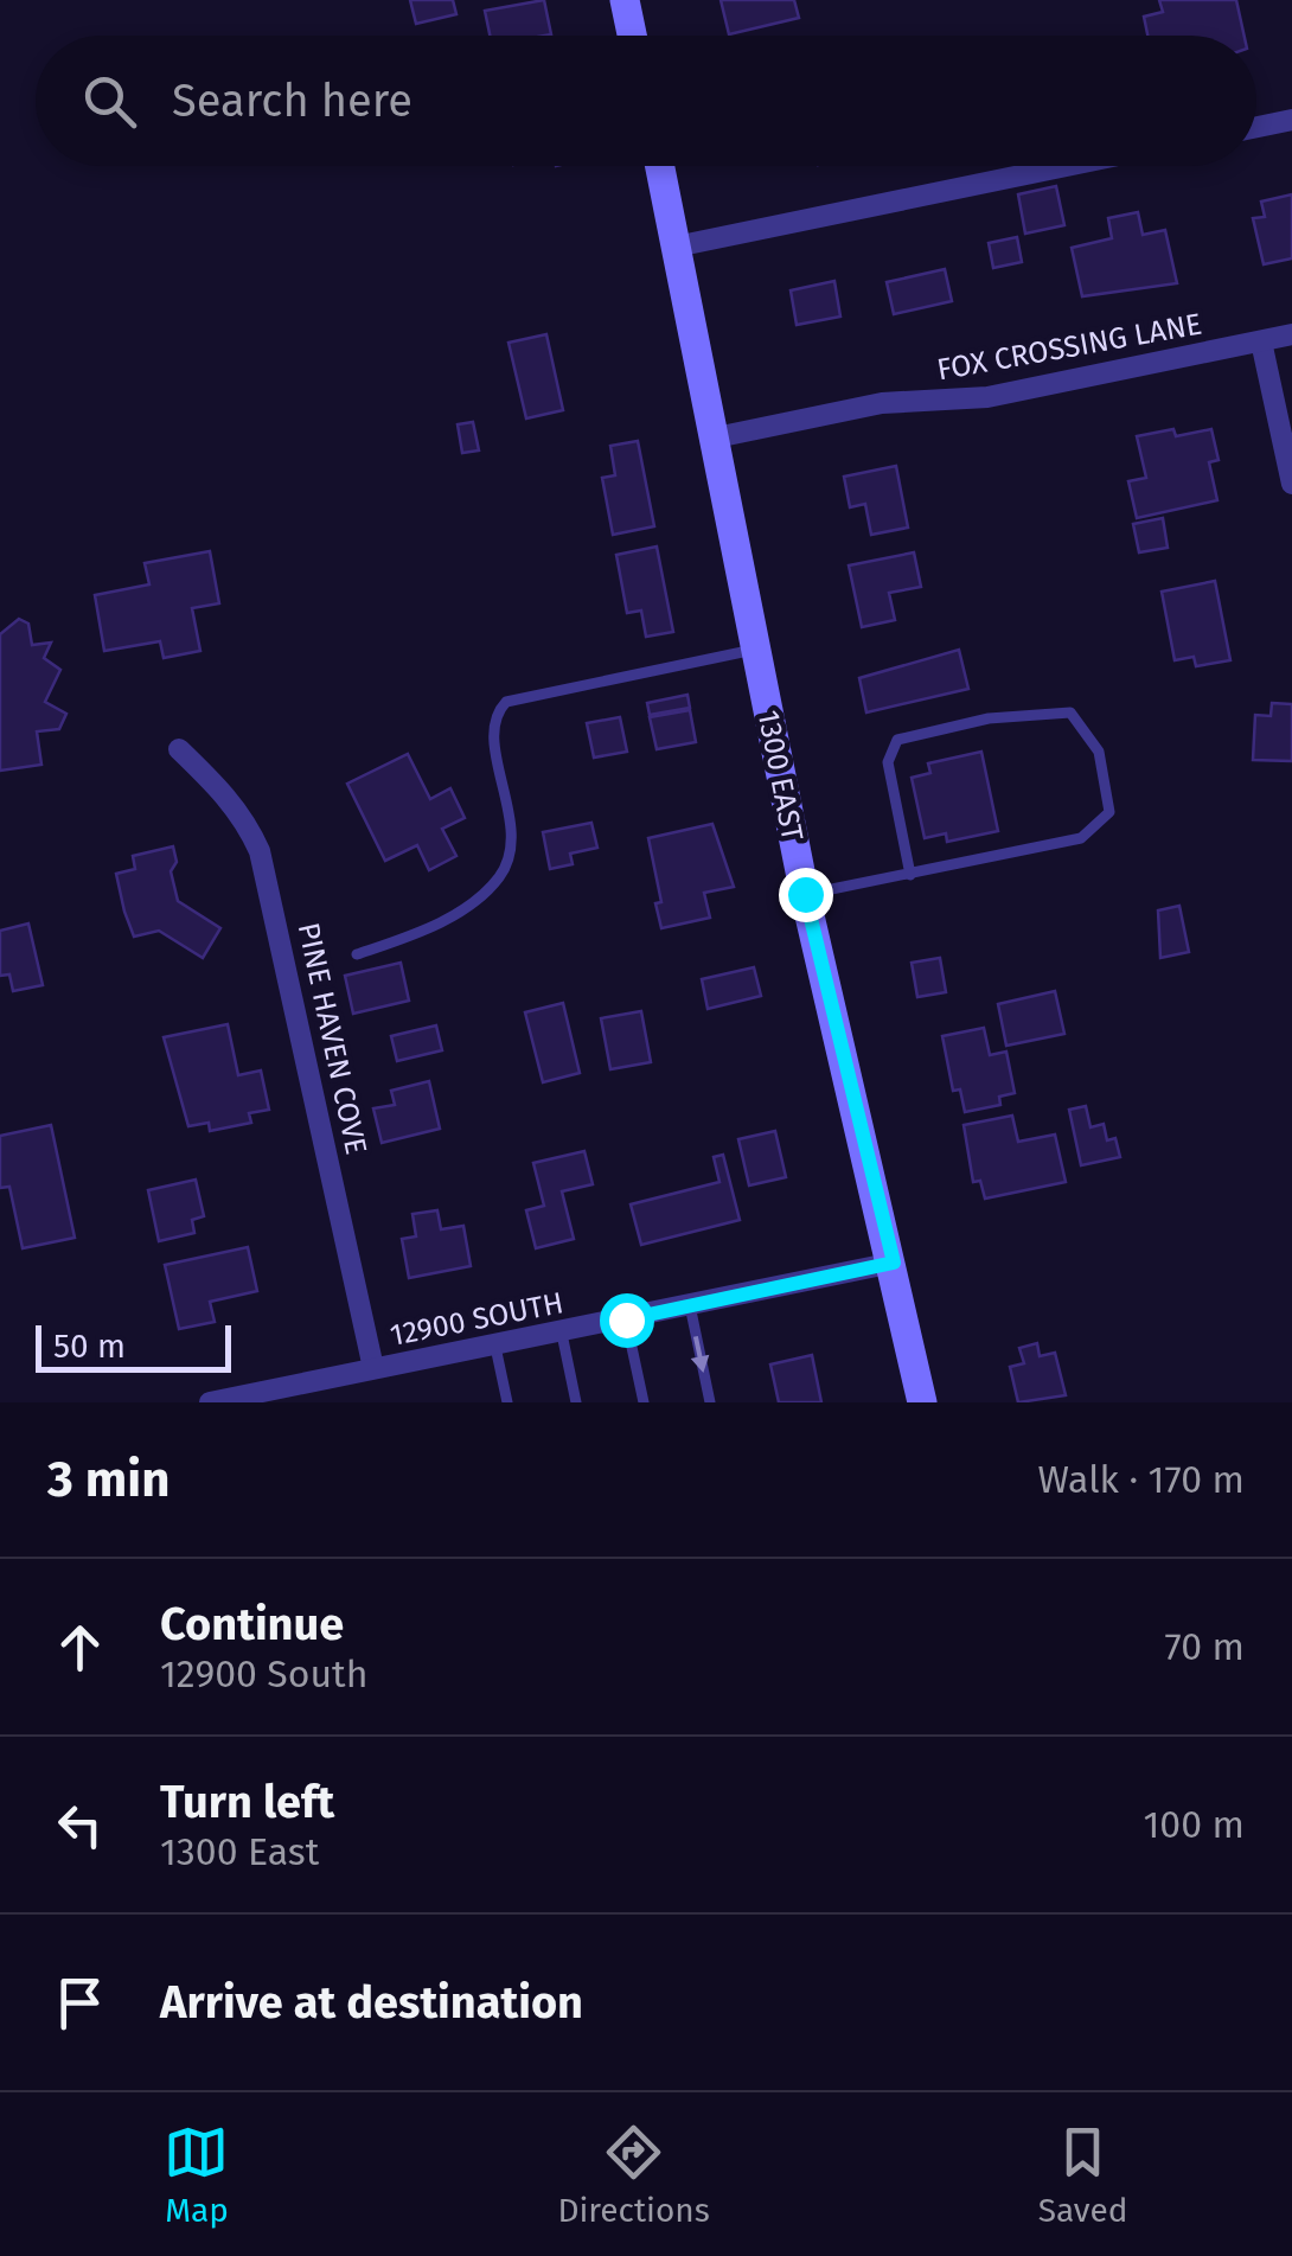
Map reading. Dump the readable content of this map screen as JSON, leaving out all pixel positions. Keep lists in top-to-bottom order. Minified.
{"streets":{"main road":["1300 EAST"],"street":["FOX CROSSING LANE","PINE HAVEN COVE","12900 SOUTH"]},"crossings":[["FOX CROSSING LANE","1300 EAST"],["1300 EAST","12900 SOUTH"],["PINE HAVEN COVE","12900 SOUTH"]],"scale_bar":"50 m","page":{"search":"Search here","scale":"50 m","heading":["3 min","Walk · 170 m"],"list":[["Continue","12900 South","70 m"],["Turn left","1300 East","100 m"],"Arrive at destination"],"nav":["Map","Directions","Saved"]}}
